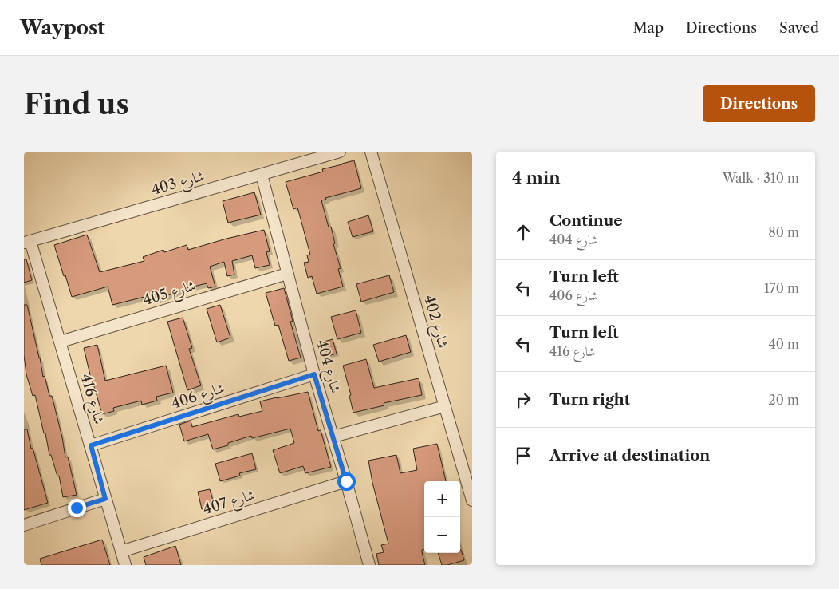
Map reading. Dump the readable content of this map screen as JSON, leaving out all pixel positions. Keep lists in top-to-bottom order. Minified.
{"streets":{"street":["شارع 403","شارع 405","شارع 402","شارع 404","شارع 406","شارع 416","شارع 407"]},"crossings":[["شارع 403","شارع 404"],["شارع 403","شارع 416"],["شارع 405","شارع 404"],["شارع 405","شارع 416"],["شارع 404","شارع 406"],["شارع 404","شارع 407"],["شارع 406","شارع 416"],["شارع 416","شارع 407"]],"page":{"header":"Waypost","nav":["Map","Directions","Saved"],"buttons":"Directions","title":"Find us","heading":["4 min","Walk · 310 m"],"list":[["Continue","شارع 404","80 m"],["Turn left","شارع 406","170 m"],["Turn left","شارع 416","40 m"],["Turn right","20 m"],"Arrive at destination"],"map_buttons":["+","−"]}}
